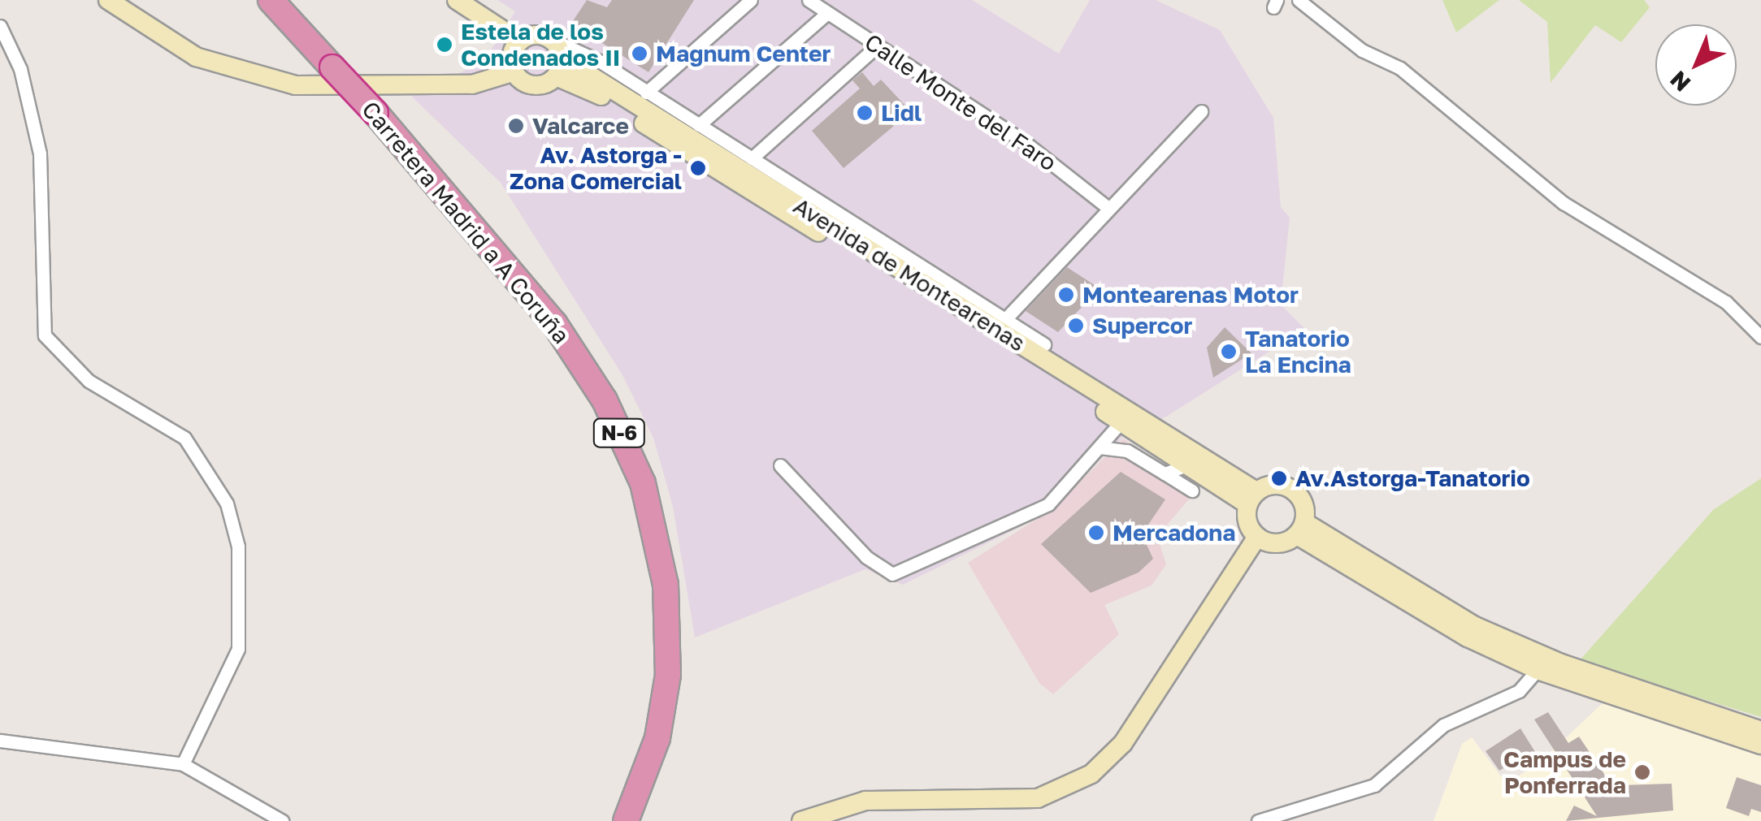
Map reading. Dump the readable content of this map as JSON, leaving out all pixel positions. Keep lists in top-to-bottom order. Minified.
{"streets":{"highway":["Carretera Madrid a A Coruña","N-6"],"main road":["Avenida de Montearenas"],"street":["Calle Monte del Faro"]},"crossings":[["Carretera Madrid a A Coruña","Avenida de Montearenas"]],"places":["Estela de los Condenados II","Magnum Center","Lidl","Valcarce","Av. Astorga - Zona Comercial","Montearenas Motor","Supercor","Tanatorio La Encina","Av.Astorga-Tanatorio","Mercadona","Campus de Ponferrada"],"north":"bottom left"}
